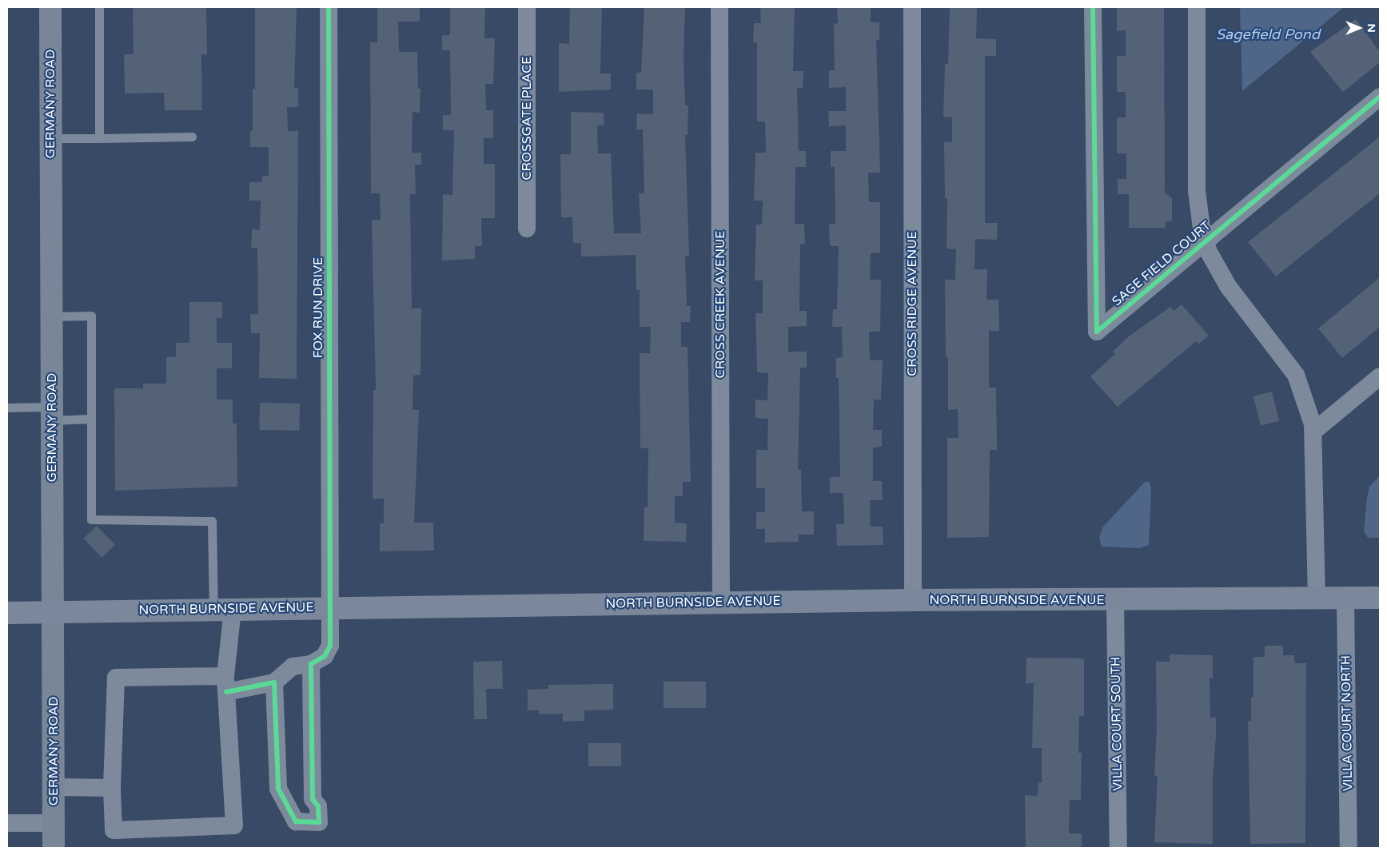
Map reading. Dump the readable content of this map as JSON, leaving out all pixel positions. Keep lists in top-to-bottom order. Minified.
{"streets":{"main road":["GERMANY ROAD","NORTH BURNSIDE AVENUE"],"street":["CROSSGATE PLACE","SAGE FIELD COURT","CROSS RIDGE AVENUE","CROSS CREEK AVENUE","FOX RUN DRIVE","VILLA COURT NORTH","VILLA COURT SOUTH"]},"crossings":[["GERMANY ROAD","NORTH BURNSIDE AVENUE"],["SAGE FIELD COURT","NORTH BURNSIDE AVENUE"],["CROSS RIDGE AVENUE","NORTH BURNSIDE AVENUE"],["CROSS CREEK AVENUE","NORTH BURNSIDE AVENUE"],["FOX RUN DRIVE","NORTH BURNSIDE AVENUE"],["NORTH BURNSIDE AVENUE","VILLA COURT NORTH"],["NORTH BURNSIDE AVENUE","VILLA COURT SOUTH"]],"water":["Sagefield Pond"],"north":"right"}
